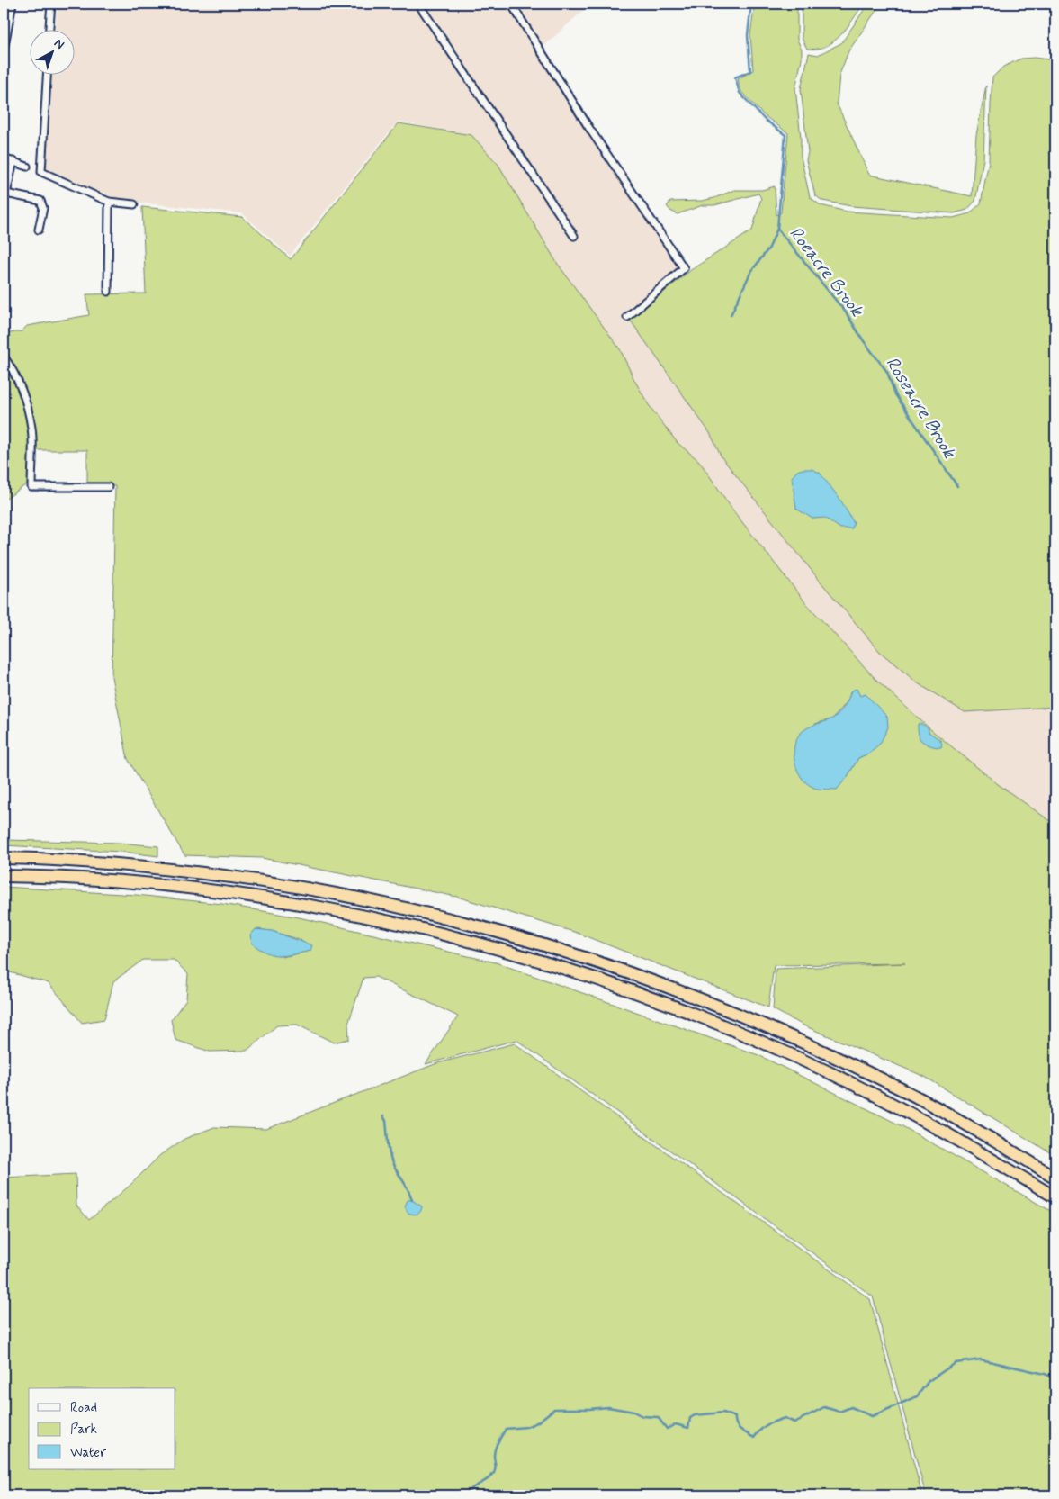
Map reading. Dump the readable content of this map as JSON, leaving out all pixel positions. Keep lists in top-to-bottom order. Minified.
{"water":["Roeacre Brook","Roseacre Brook"],"legend":["Road","Park","Water"],"north":"top right"}
